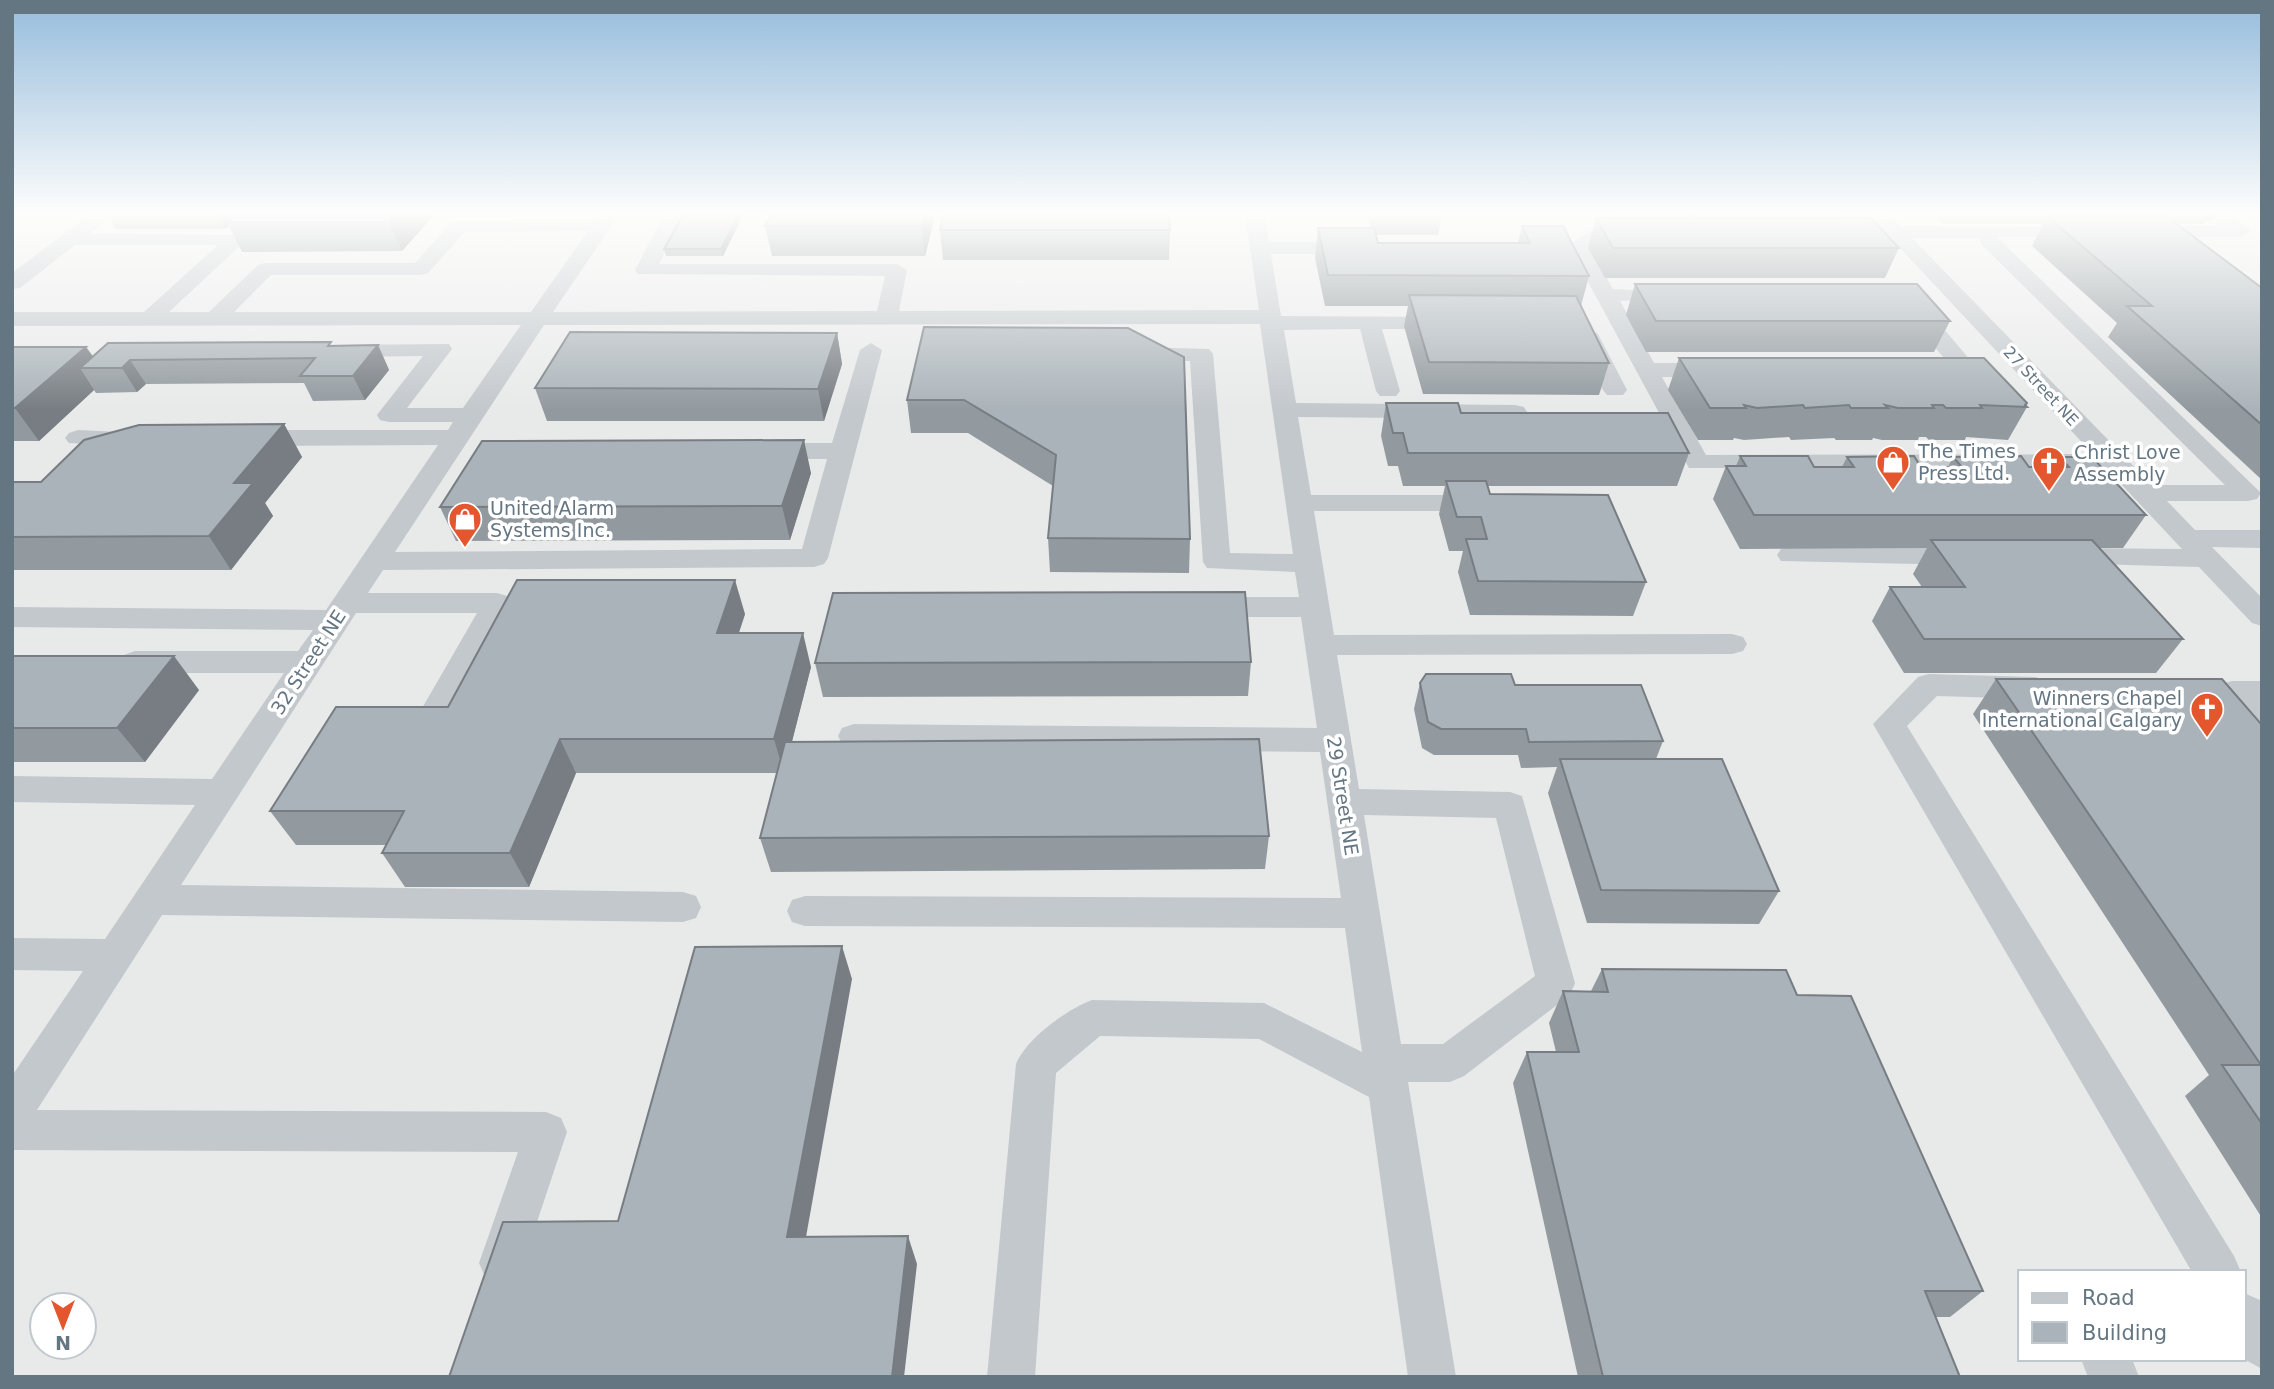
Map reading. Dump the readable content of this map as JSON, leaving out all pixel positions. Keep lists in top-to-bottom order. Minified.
{"streets":{"street":["27 Street NE","32 Street NE","29 Street NE"]},"places":{"shop":["The Times Press Ltd.","United Alarm Systems Inc."],"church":["Christ Love Assembly","Winners Chapel International Calgary"]},"legend":["Road","Building"],"north":"bottom"}
